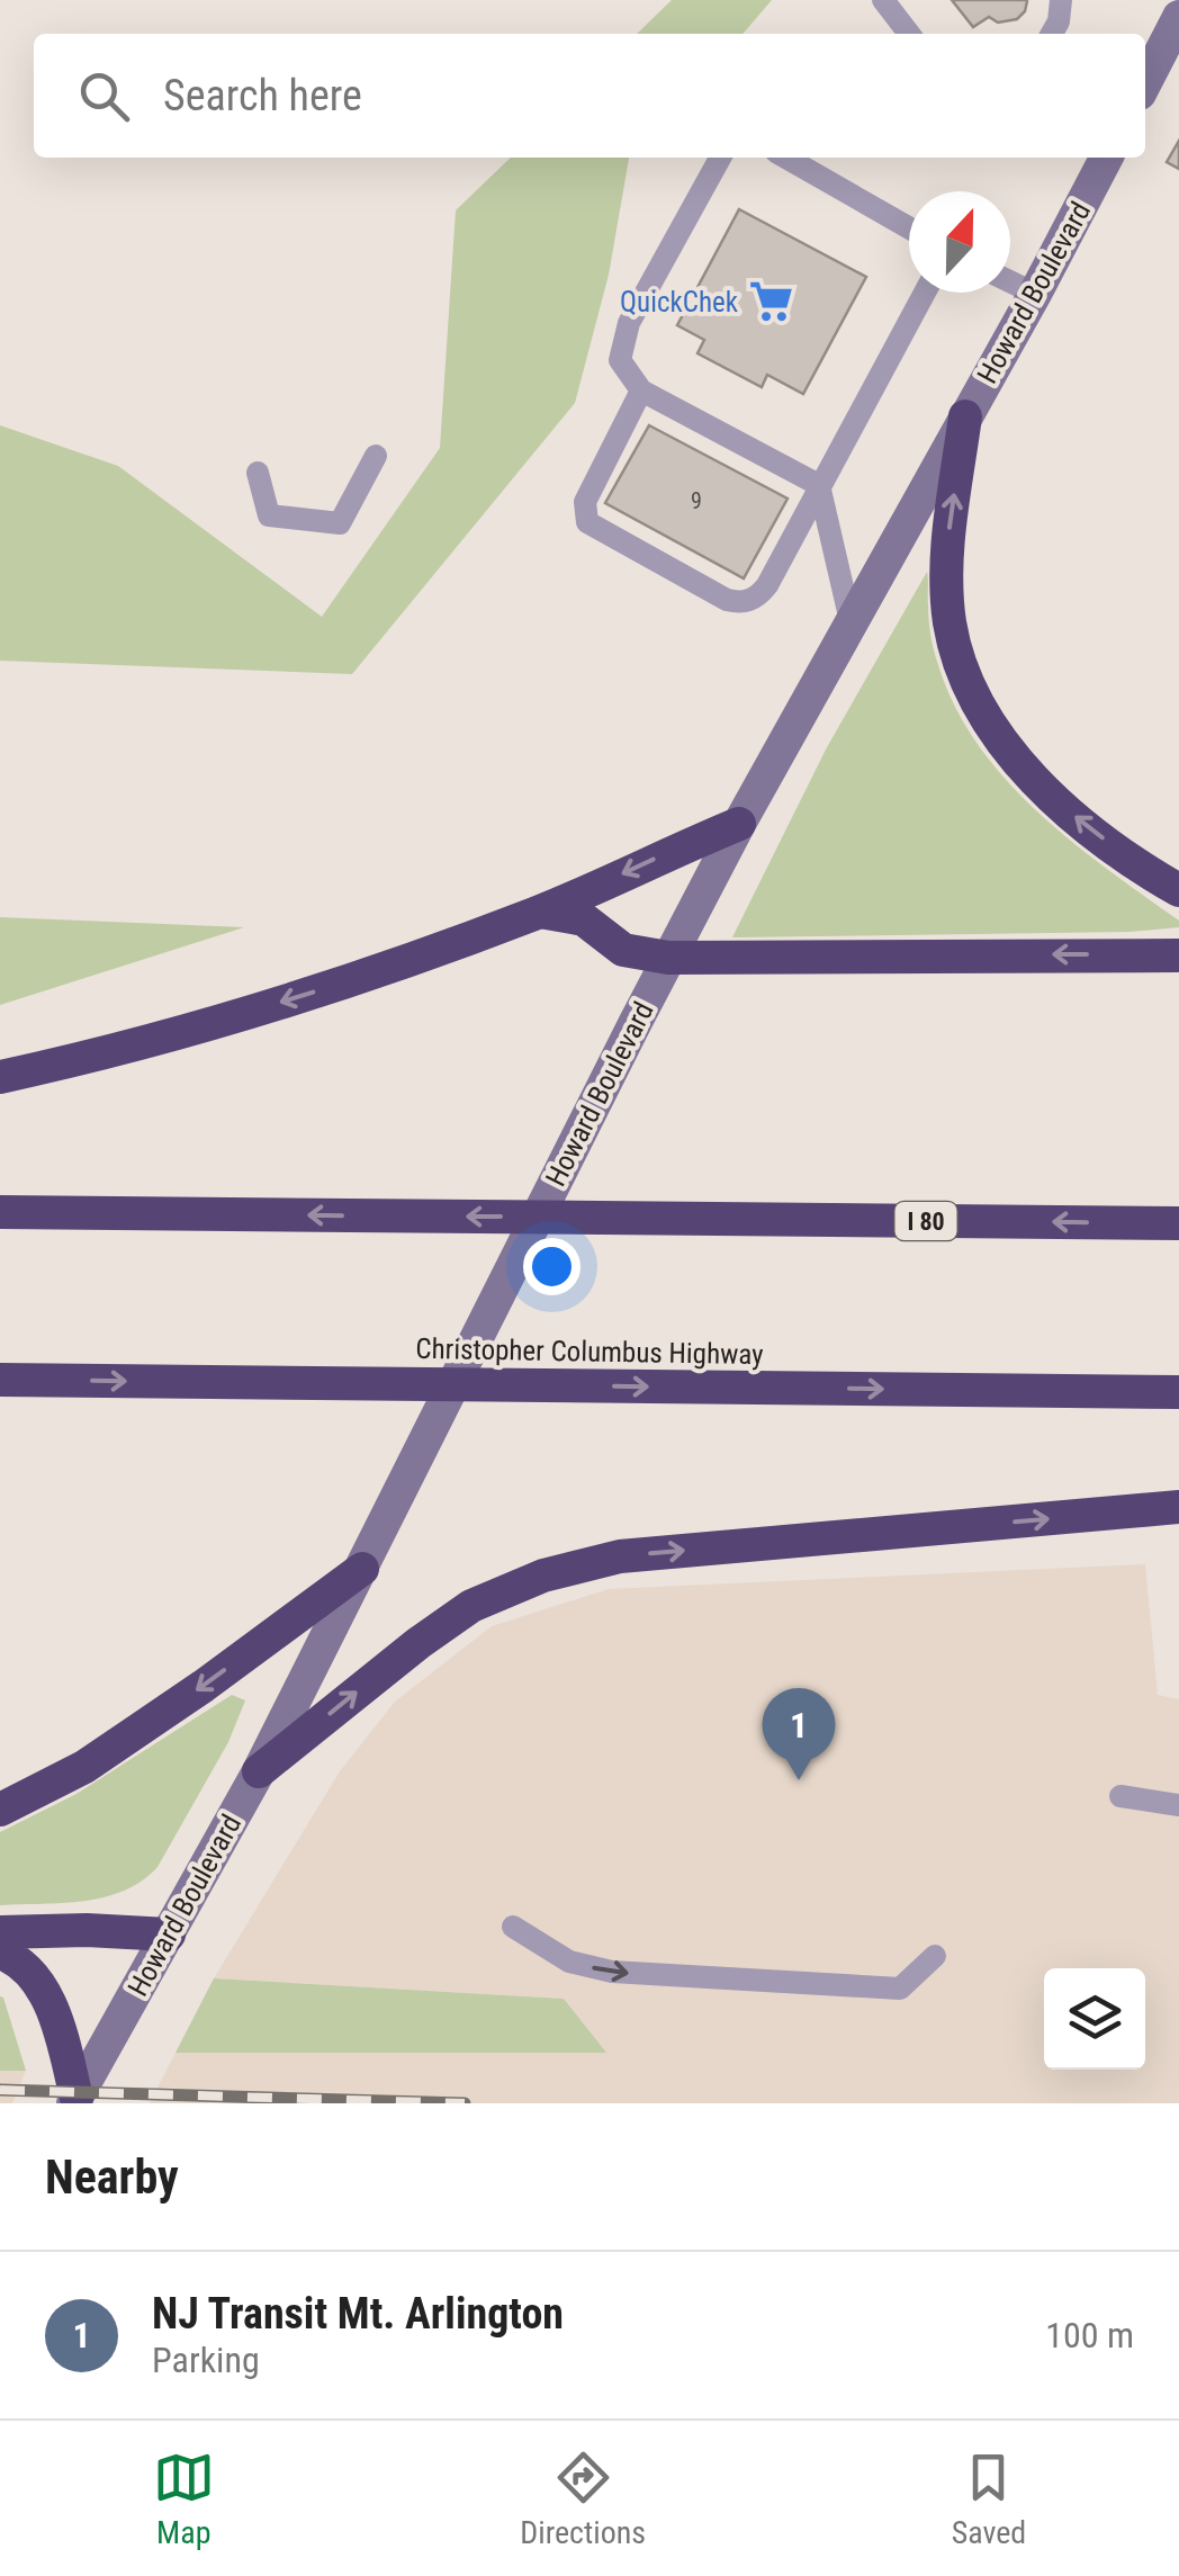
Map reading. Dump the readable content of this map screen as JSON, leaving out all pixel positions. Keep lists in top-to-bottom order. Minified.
{"streets":{"highway":["I 80","Christopher Columbus Highway"],"main road":["Howard Boulevard"]},"places":{"supermarket":["QuickChek"]},"house_numbers":["9"],"north":"top","page":{"search":"Search here","pins":"1","heading":"Nearby","list":[{"mark":"1","name":"NJ Transit Mt. Arlington","note":"Parking","value":"100 m"}],"nav":["Map","Directions","Saved"]}}
